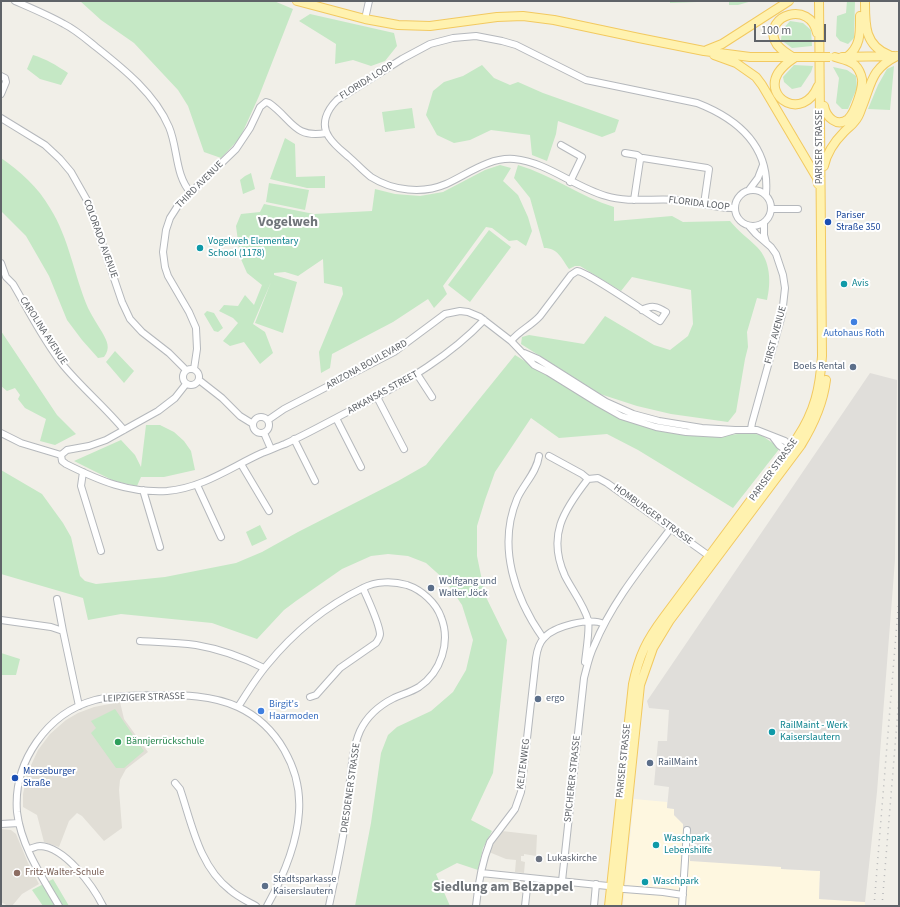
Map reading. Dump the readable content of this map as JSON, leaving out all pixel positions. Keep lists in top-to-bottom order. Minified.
{"streets":{"main road":["PARISER STRASSE"],"street":["FLORIDA LOOP","THIRD AVENUE","COLORADO AVENUE","CAROLINA AVENUE","FIRST AVENUE","ARIZONA BOULEVARD","ARKANSAS STREET","HOMBURGER STRASSE","LEIPZIGER STRASSE","KELTENWEG","SPICHERER STRASSE","DRESDENER STRASSE"]},"crossings":[["FLORIDA LOOP","THIRD AVENUE"],["FLORIDA LOOP","FIRST AVENUE"],["PARISER STRASSE","ARIZONA BOULEVARD"],["PARISER STRASSE","HOMBURGER STRASSE"],["THIRD AVENUE","COLORADO AVENUE"],["FIRST AVENUE","ARIZONA BOULEVARD"],["ARIZONA BOULEVARD","ARKANSAS STREET"],["HOMBURGER STRASSE","SPICHERER STRASSE"],["LEIPZIGER STRASSE","DRESDENER STRASSE"]],"districts":["Vogelweh","Siedlung am Belzappel"],"places":["Pariser Straße 350","Vogelweh Elementary School (1178)","Avis","Autohaus Roth","Boels Rental","Wolfgang und Walter Jöck","ergo","Birgit's Haarmoden","RailMaint - Werk Kaiserslautern","Bännjerrückschule","RailMaint","Merseburger Straße","Waschpark Lebenshilfe","Lukaskirche","Fritz-Walter-Schule","Waschpark","Stadtsparkasse Kaiserslautern"],"scale_bar":"100 m"}
